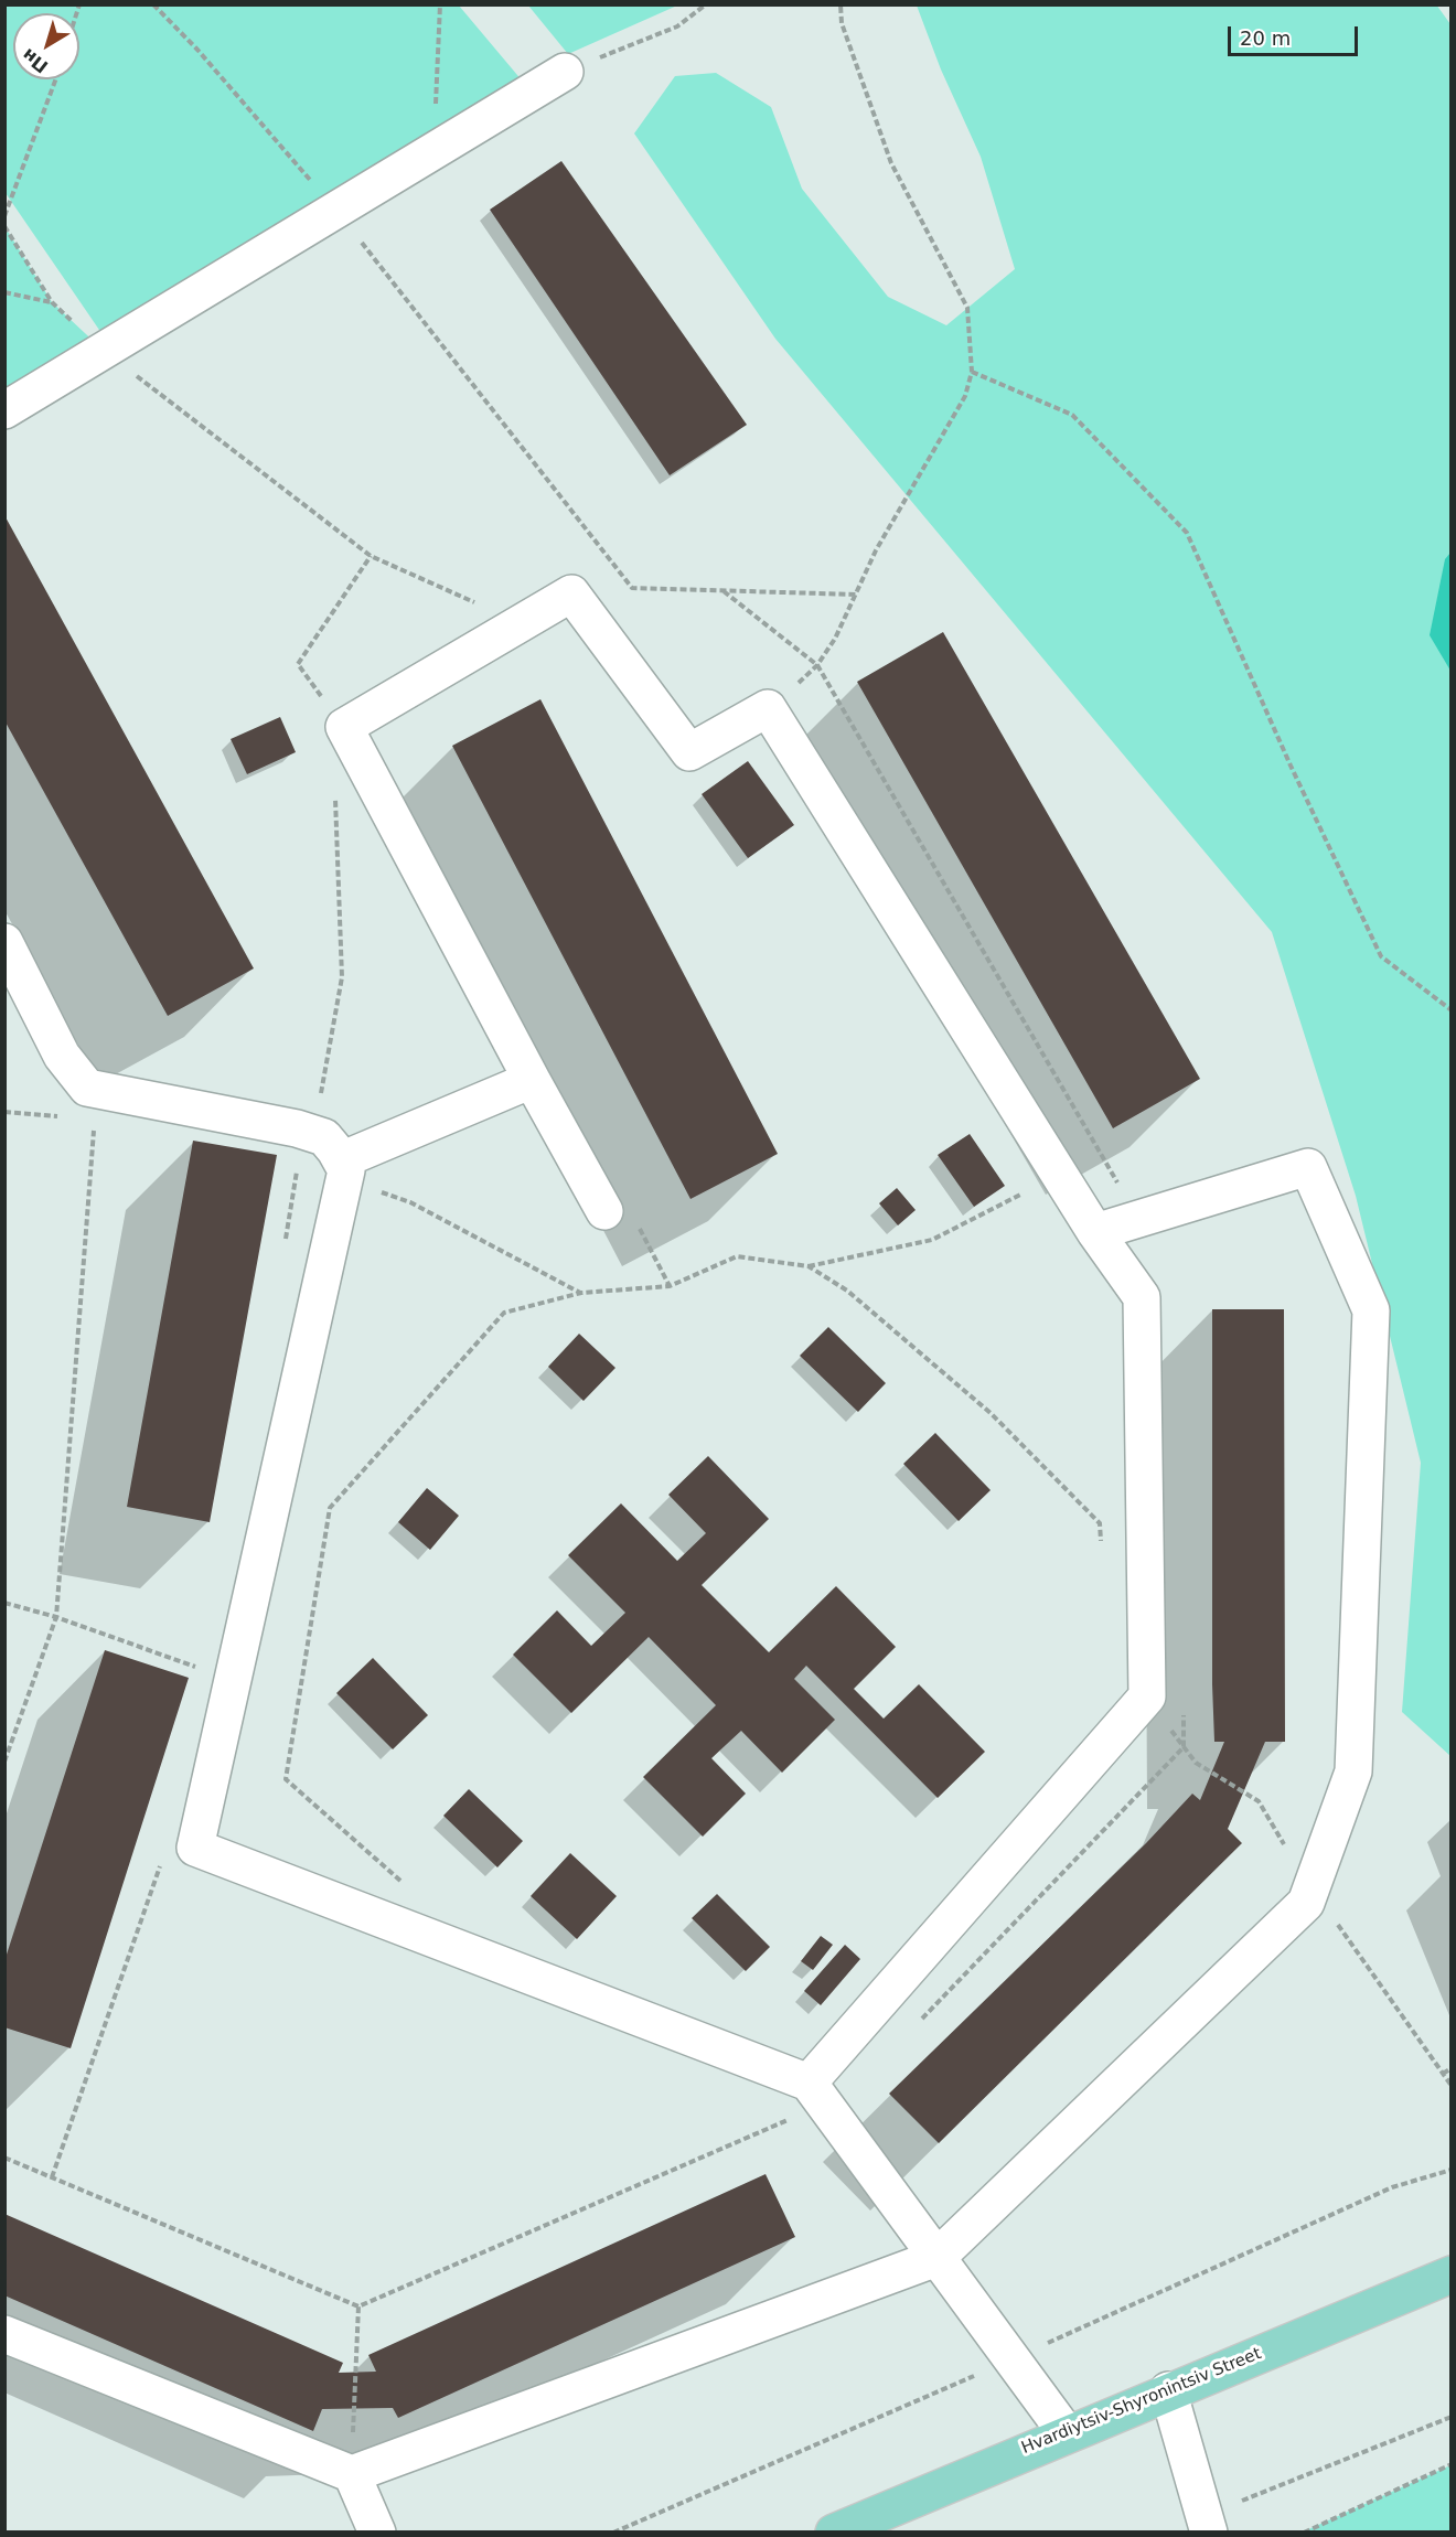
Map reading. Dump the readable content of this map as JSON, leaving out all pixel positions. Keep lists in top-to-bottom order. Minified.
{"streets":{"main road":["Hvardiytsiv-Shyronintsiv Street"]},"scale_bar":"20 m","north":"bottom left"}
